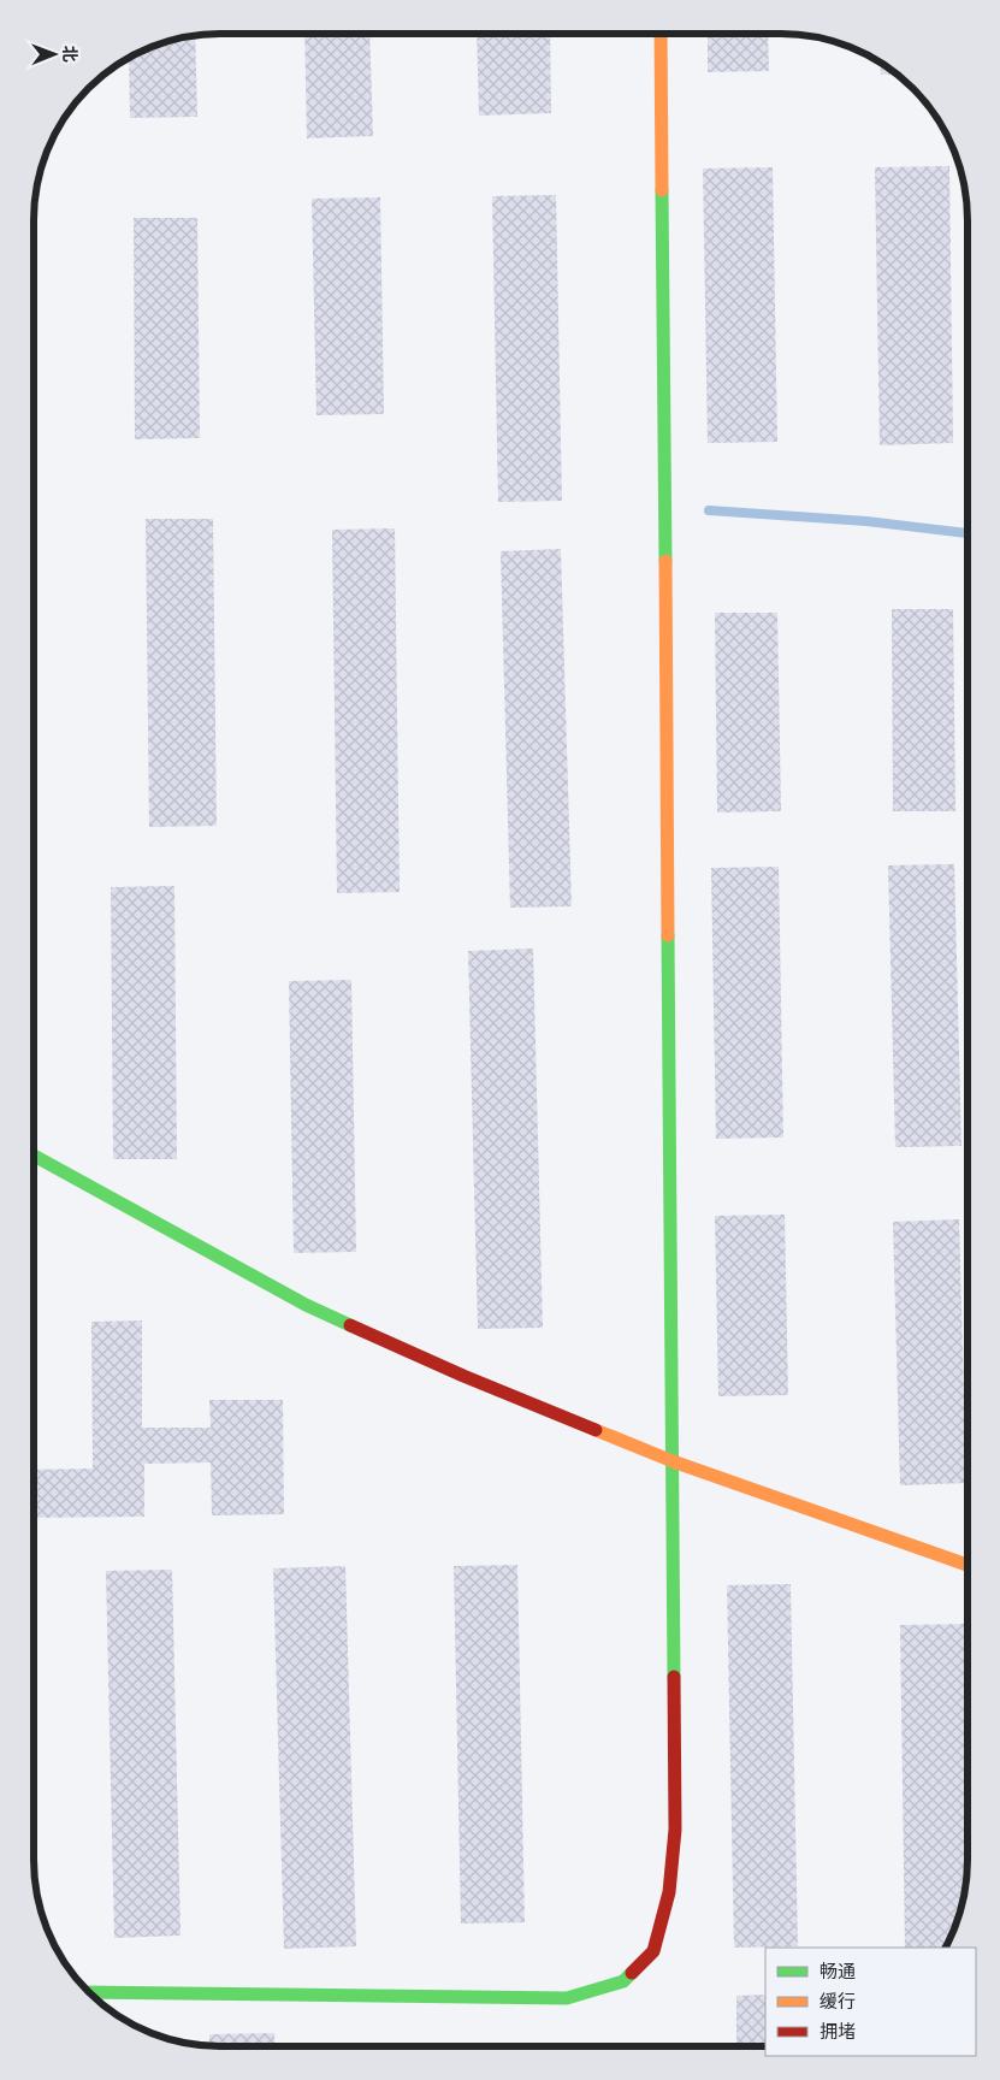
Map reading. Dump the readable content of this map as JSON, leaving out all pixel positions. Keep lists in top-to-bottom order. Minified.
{"legend":["畅通","缓行","拥堵"],"north":"right"}
